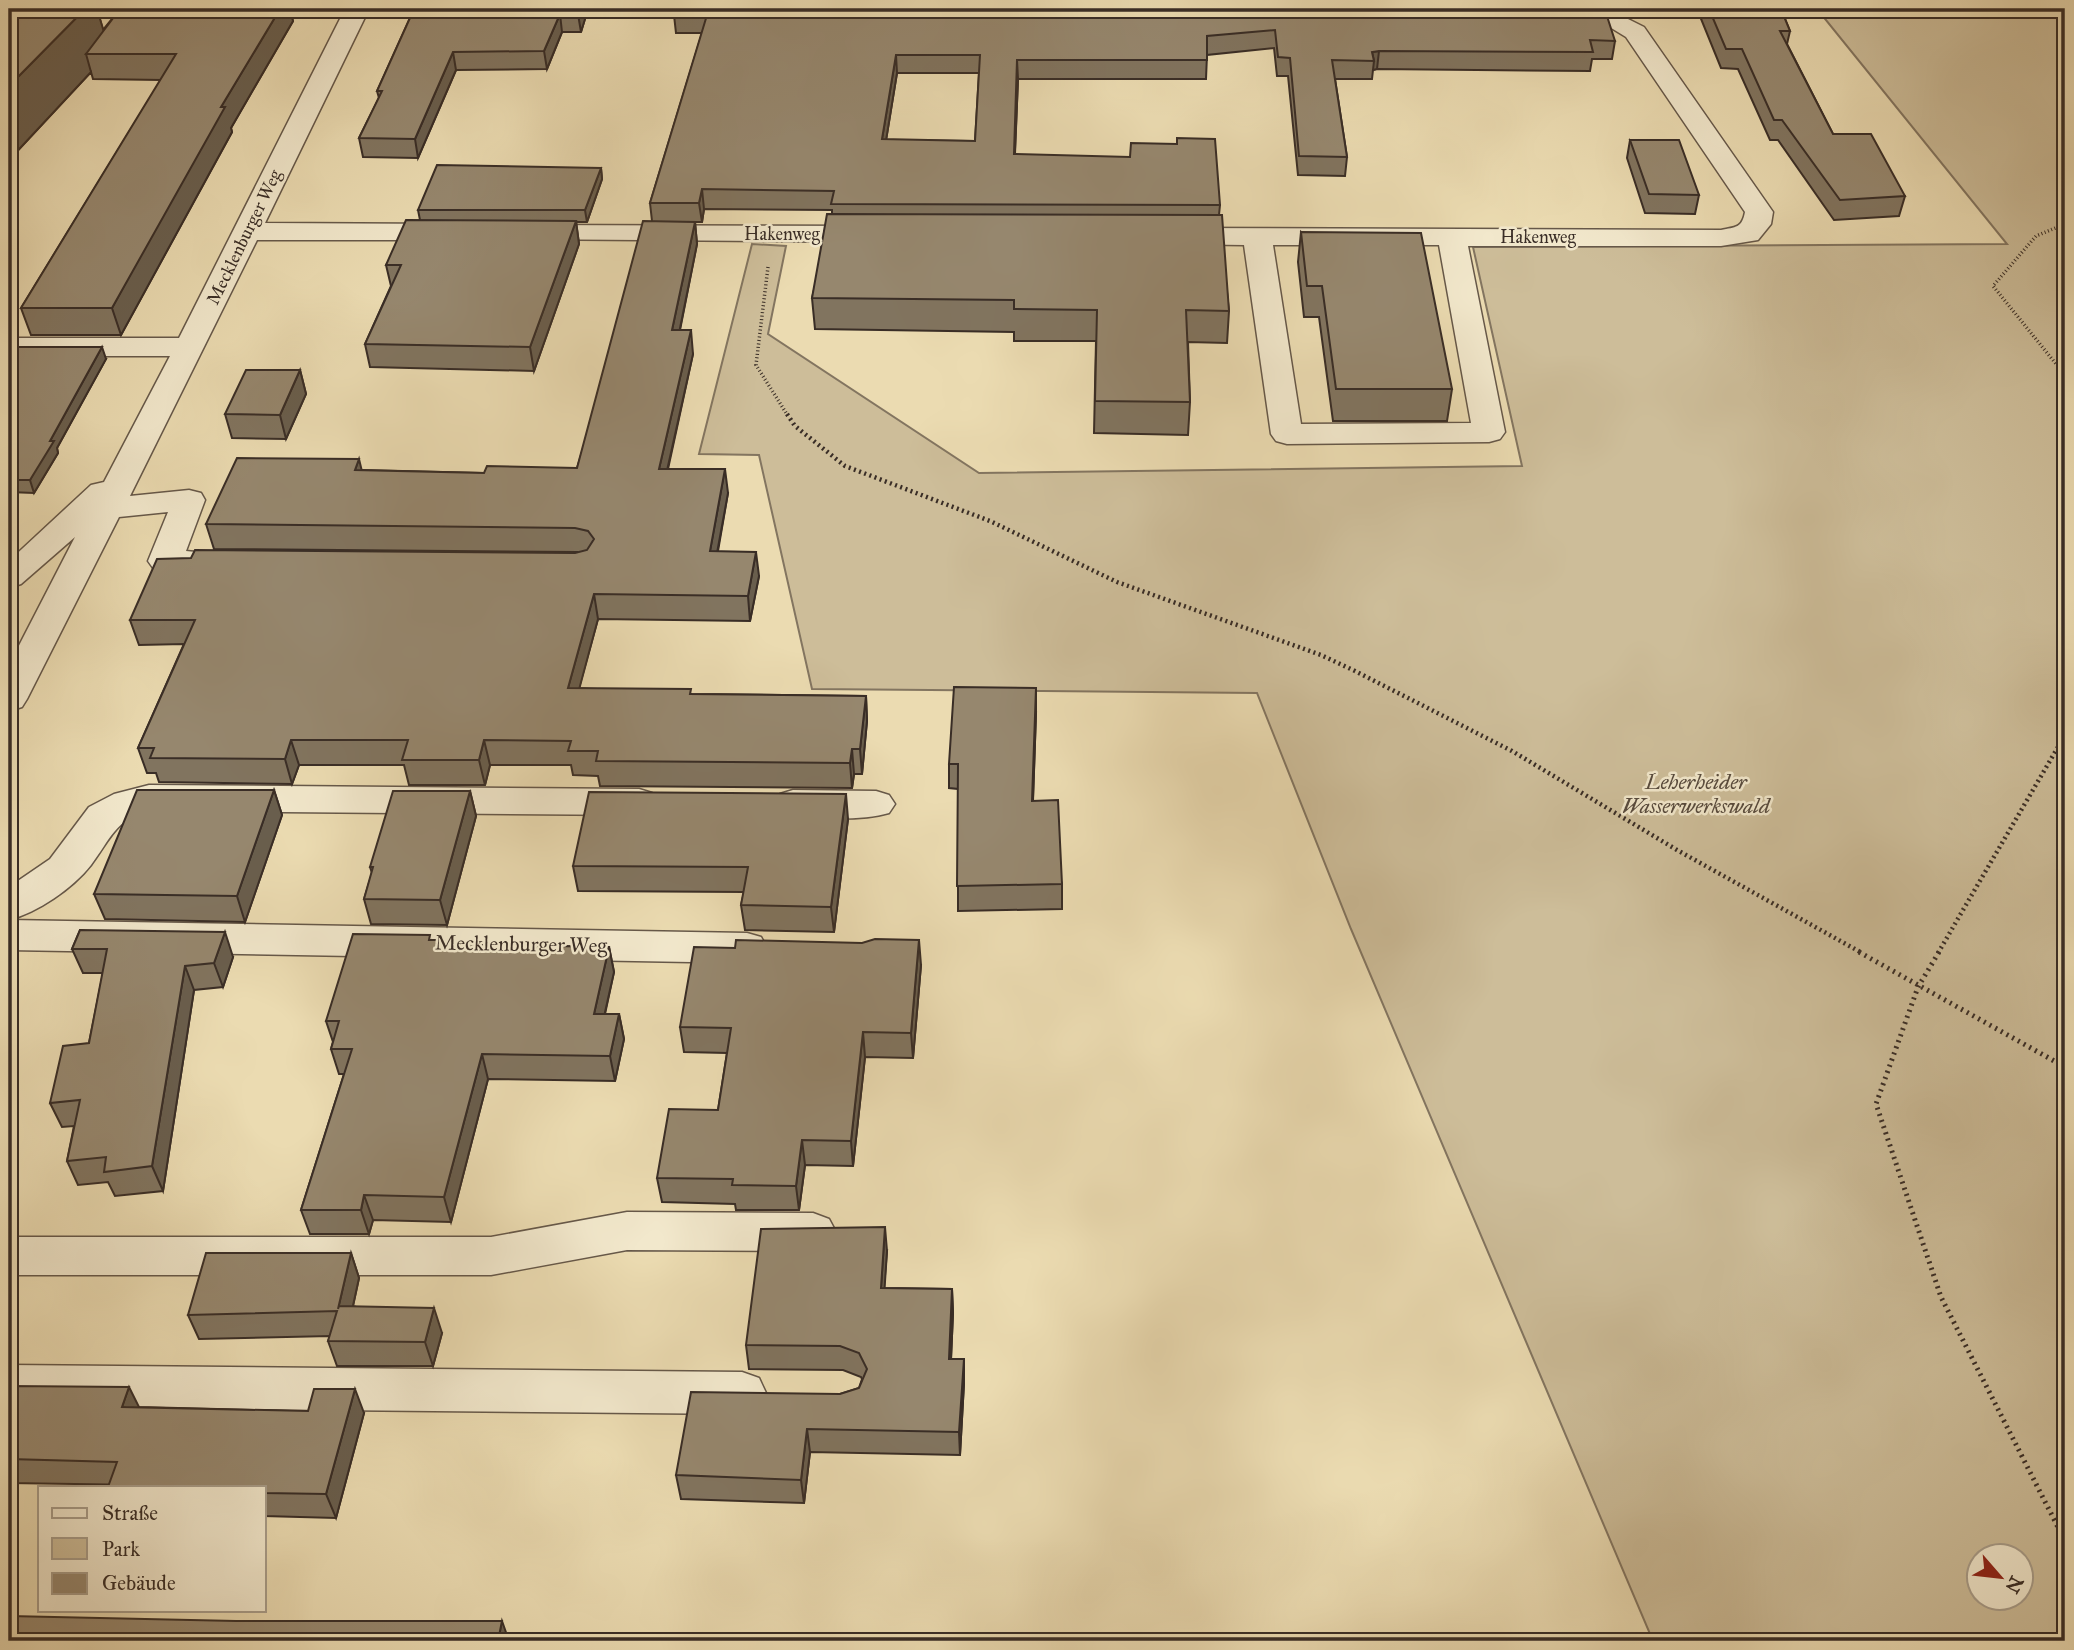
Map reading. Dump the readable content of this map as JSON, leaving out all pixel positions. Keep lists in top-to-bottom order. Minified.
{"streets":{"street":["Hakenweg","Mecklenburger Weg"]},"crossings":[["Hakenweg","Mecklenburger Weg"]],"parks":["Leherheider Wasserwerkswald"],"legend":["Straße","Park","Gebäude"],"north":"bottom right"}
